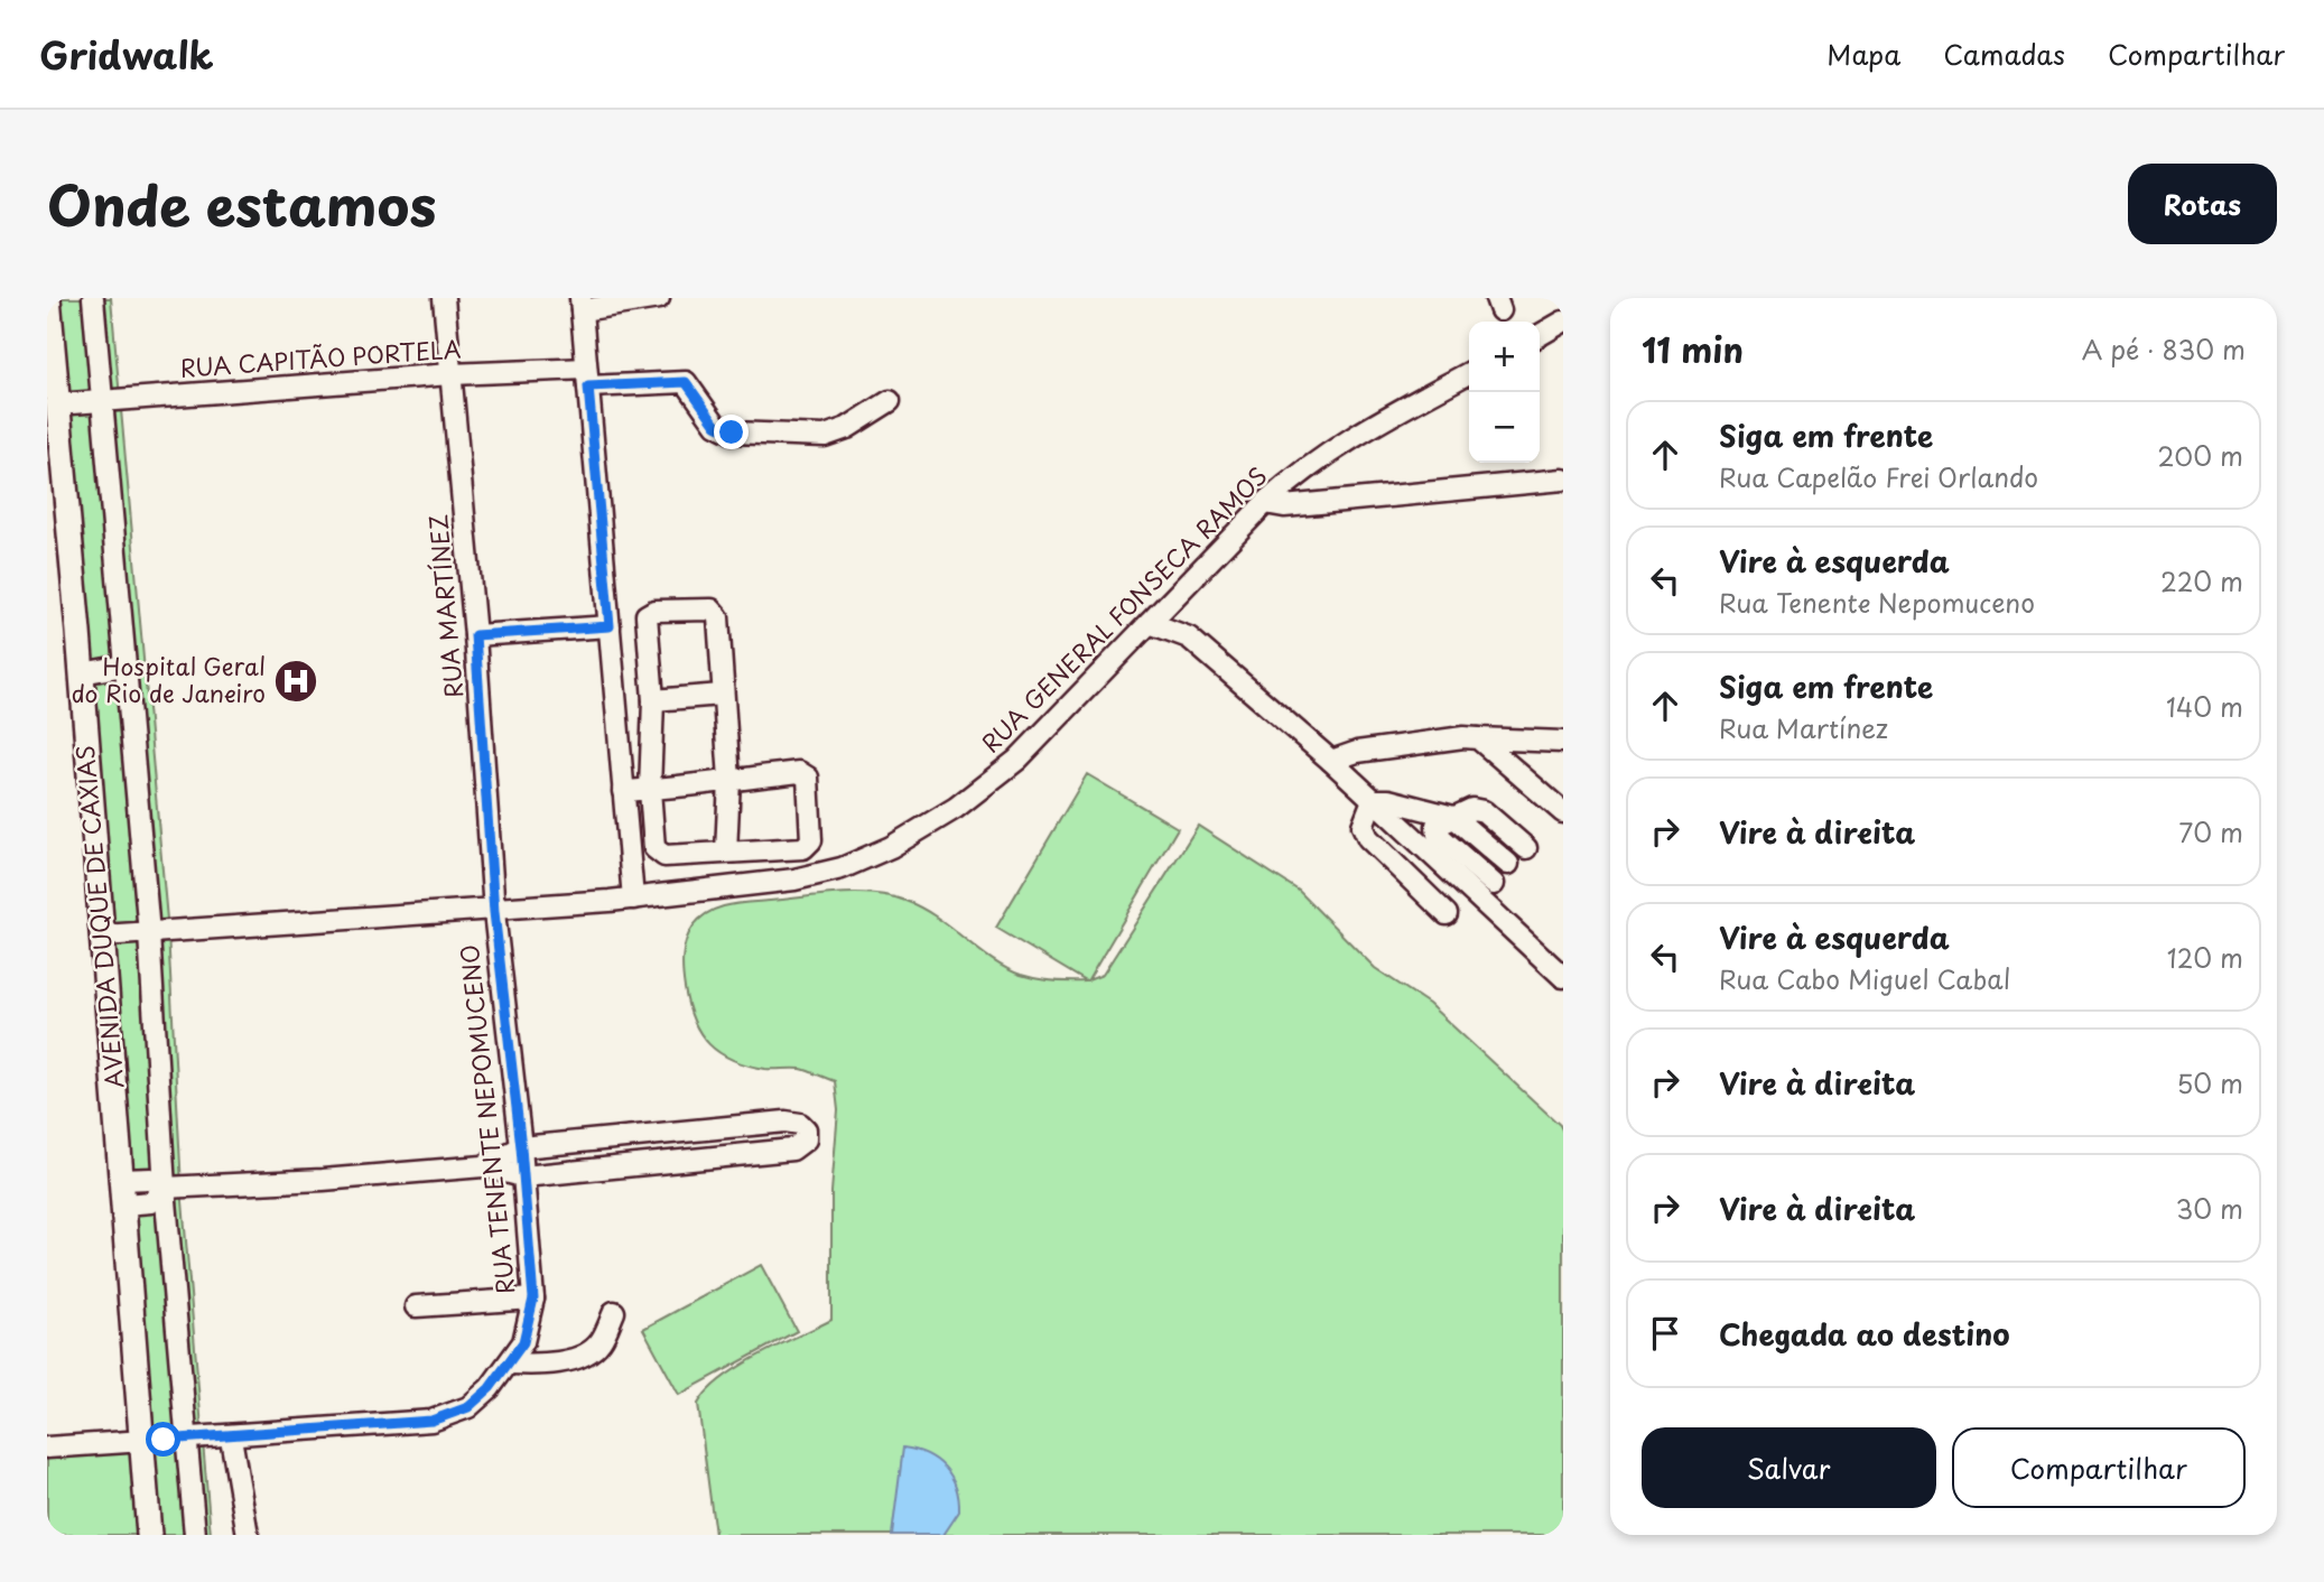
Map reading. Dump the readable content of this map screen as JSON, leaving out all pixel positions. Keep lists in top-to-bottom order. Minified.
{"streets":{"main road":["AVENIDA DUQUE DE CAXIAS"],"street":["RUA CAPITÃO PORTELA","RUA MARTÍNEZ","RUA GENERAL FONSECA RAMOS","RUA TENENTE NEPOMUCENO"]},"crossings":[["RUA CAPITÃO PORTELA","RUA MARTÍNEZ"],["RUA CAPITÃO PORTELA","AVENIDA DUQUE DE CAXIAS"],["RUA MARTÍNEZ","RUA GENERAL FONSECA RAMOS"],["RUA MARTÍNEZ","RUA TENENTE NEPOMUCENO"],["RUA GENERAL FONSECA RAMOS","AVENIDA DUQUE DE CAXIAS"],["RUA GENERAL FONSECA RAMOS","RUA TENENTE NEPOMUCENO"],["AVENIDA DUQUE DE CAXIAS","RUA TENENTE NEPOMUCENO"]],"places":{"hospital":["Hospital Geral do Rio de Janeiro"]},"page":{"header":"Gridwalk","nav":["Mapa","Camadas","Compartilhar"],"title":"Onde estamos","buttons":["Rotas",["Salvar","Compartilhar"]],"heading":["11 min","A pé · 830 m"],"map_buttons":["+","−"],"list":[["Siga em frente","Rua Capelão Frei Orlando","200 m"],["Vire à esquerda","Rua Tenente Nepomuceno","220 m"],["Siga em frente","Rua Martínez","140 m"],["Vire à direita","70 m"],["Vire à esquerda","Rua Cabo Miguel Cabal","120 m"],["Vire à direita","50 m"],["Vire à direita","30 m"],"Chegada ao destino"]}}
